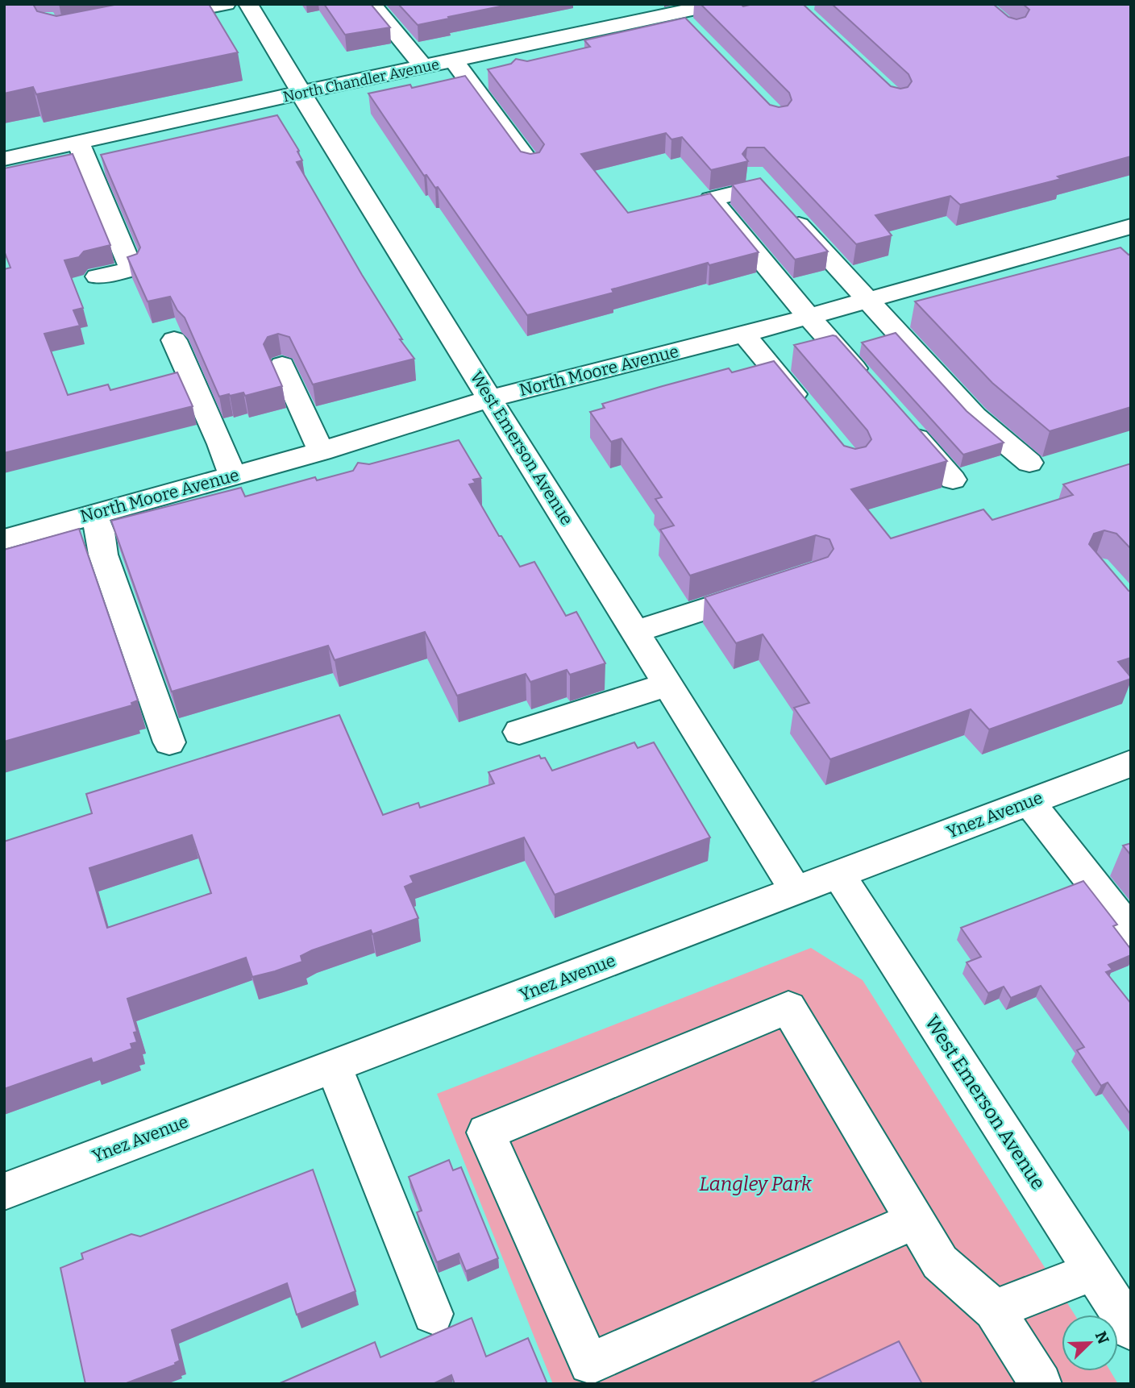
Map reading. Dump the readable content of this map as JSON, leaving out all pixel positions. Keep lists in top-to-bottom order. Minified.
{"streets":{"street":["North Chandler Avenue","North Moore Avenue","West Emerson Avenue","Ynez Avenue"]},"crossings":[["North Chandler Avenue","West Emerson Avenue"],["North Moore Avenue","West Emerson Avenue"],["West Emerson Avenue","Ynez Avenue"]],"parks":["Langley Park"],"north":"top right"}
